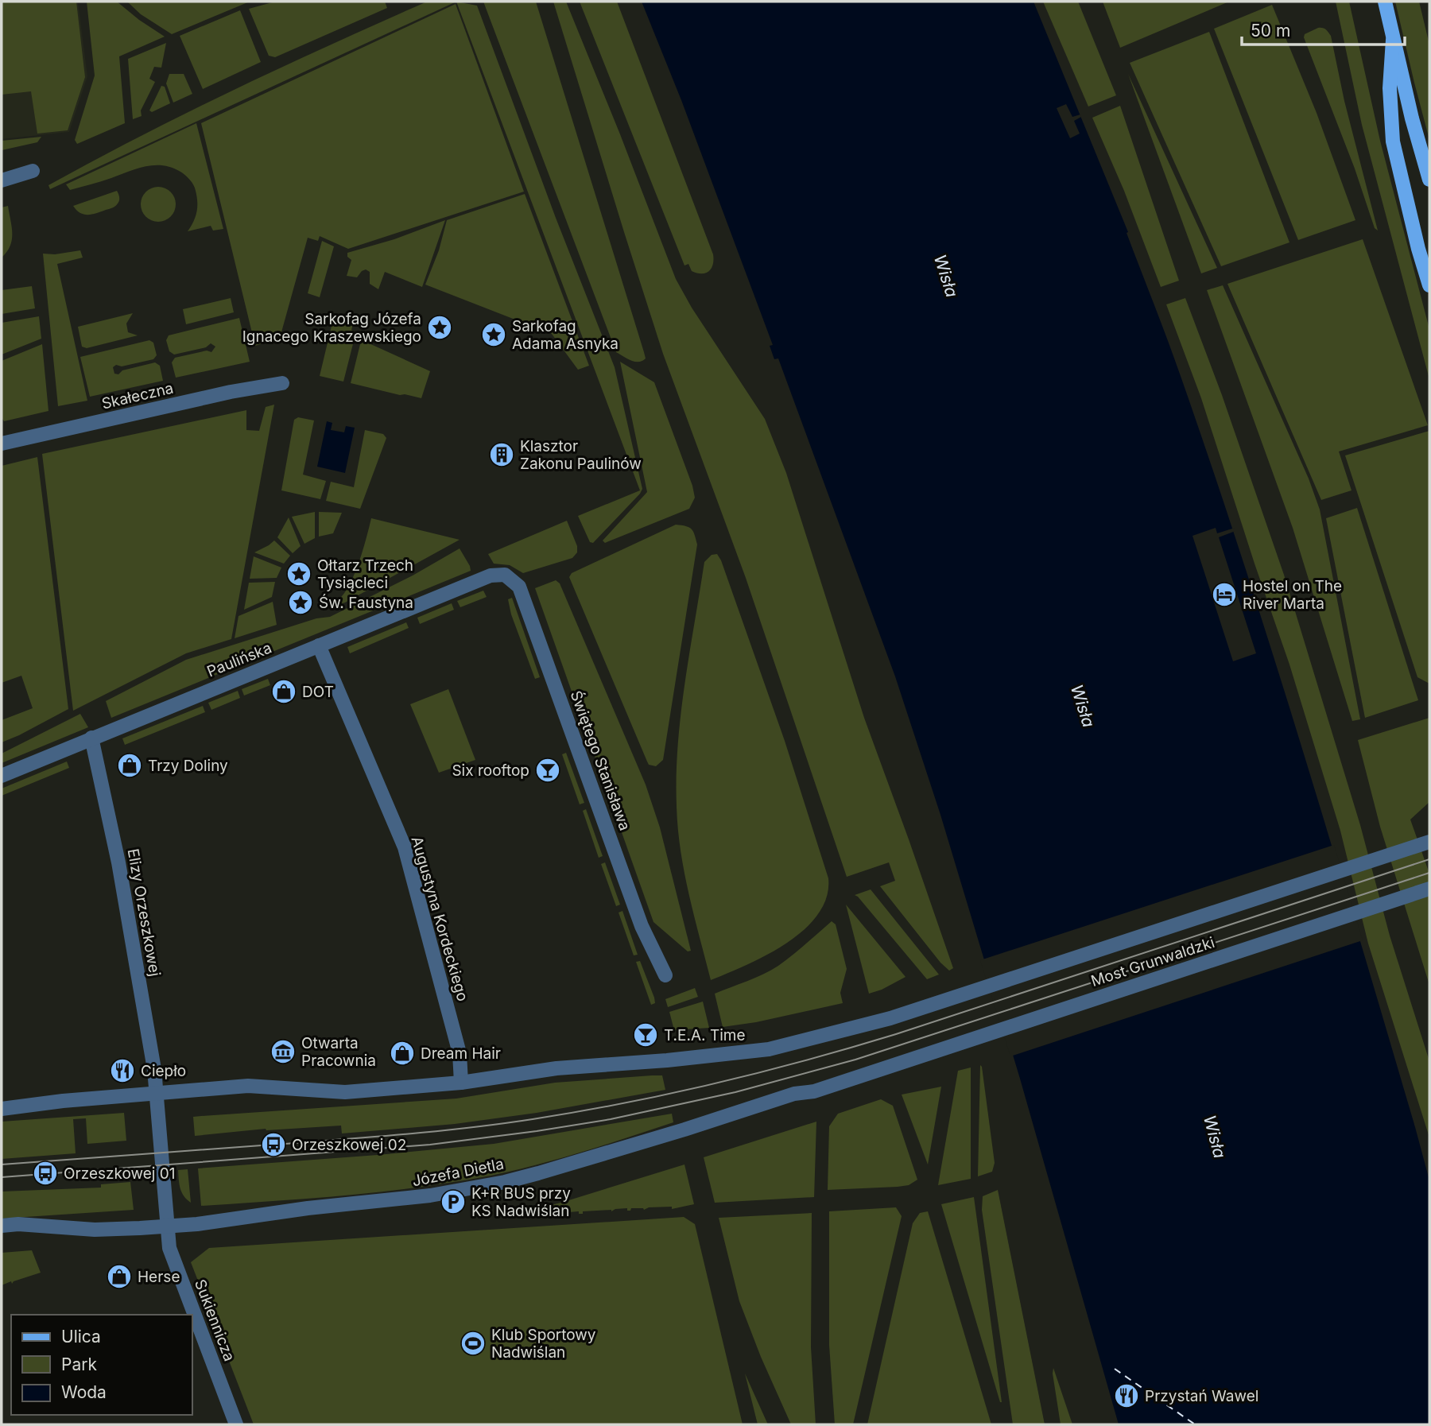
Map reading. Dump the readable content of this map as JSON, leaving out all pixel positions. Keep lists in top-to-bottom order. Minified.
{"streets":{"street":["Skałeczna","Paulińska","Świętego Stanisława","Elizy Orzeszkowej","Augustyna Kordeckiego","Most Grunwaldzki","Józefa Dietla","Sukiennicza"]},"crossings":[["Paulińska","Świętego Stanisława"],["Paulińska","Elizy Orzeszkowej"],["Paulińska","Augustyna Kordeckiego"],["Elizy Orzeszkowej","Józefa Dietla"],["Elizy Orzeszkowej","Sukiennicza"],["Augustyna Kordeckiego","Most Grunwaldzki"],["Most Grunwaldzki","Józefa Dietla"],["Józefa Dietla","Sukiennicza"]],"water":["Wisła"],"places":{"place":["Sarkofag Józefa Ignacego Kraszewskiego","Sarkofag Adama Asnyka","Ołtarz Trzech Tysiącleci","Św. Faustyna"],"building":["Klasztor Zakonu Paulinów"],"hotel":["Hostel on The River Marta"],"shop":["DOT","Trzy Doliny","Dream Hair","Herse"],"bar":["Six rooftop","T.E.A. Time"],"museum":["Otwarta Pracownia"],"restaurant":["Ciepło","Przystań Wawel"],"bus stop":["Orzeszkowej 02","Orzeszkowej 01"],"parking":["K+R BUS przy KS Nadwiślan"],"sports":["Klub Sportowy Nadwiślan"]},"legend":["Ulica","Park","Woda"],"scale_bar":"50 m"}
